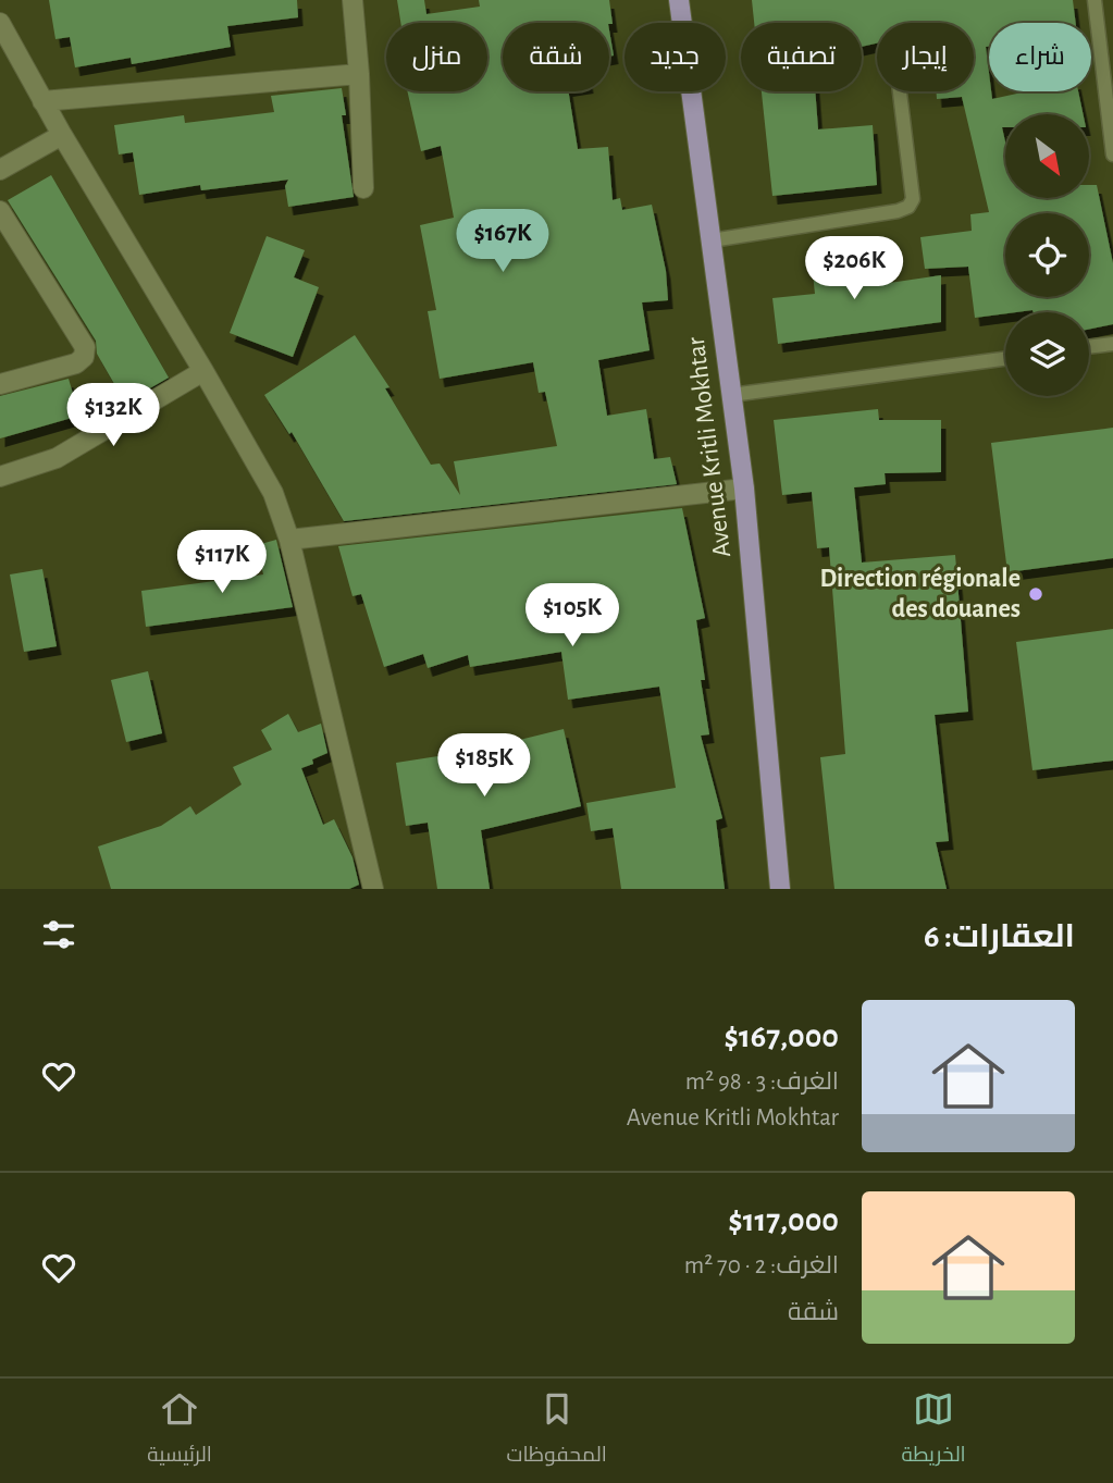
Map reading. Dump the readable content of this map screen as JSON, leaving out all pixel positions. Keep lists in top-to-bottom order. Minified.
{"streets":{"main road":["Avenue Kritli Mokhtar"]},"places":["Direction régionale des douanes"],"north":"bottom right","page":{"chip":["شراء","إيجار","تصفية","جديد","شقة","منزل"],"price":["$167K","$206K","$132K","$117K","$105K","$185K"],"heading":"العقارات: 6","list":[{"name":"$167,000","note":"الغرف: 3 · 98 m² · Avenue Kritli Mokhtar"},{"name":"$117,000","note":"الغرف: 2 · 70 m² · شقة"}],"tabs":["الخريطة","المحفوظات","الرئيسية"]}}
